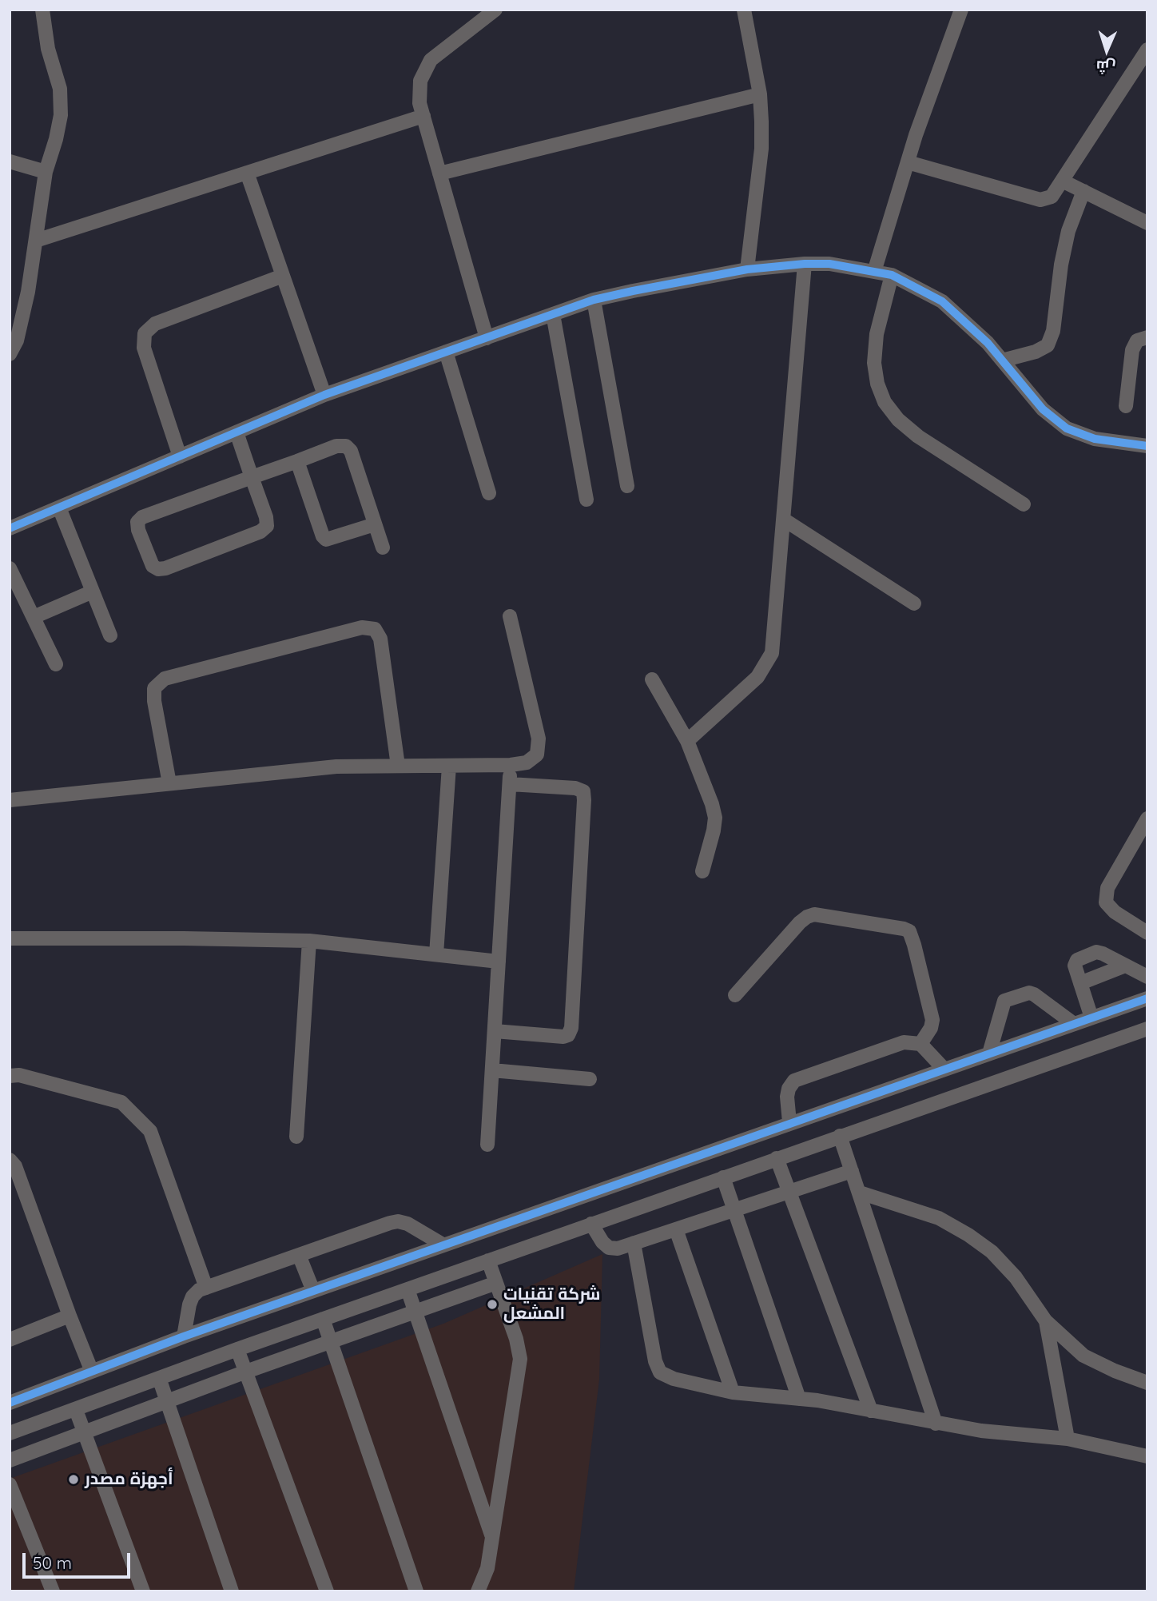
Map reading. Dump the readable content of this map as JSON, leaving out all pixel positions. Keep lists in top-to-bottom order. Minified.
{"places":["شركة تقنيات المشعل","أجهزة مصدر"],"scale_bar":"50 m","north":"bottom"}
